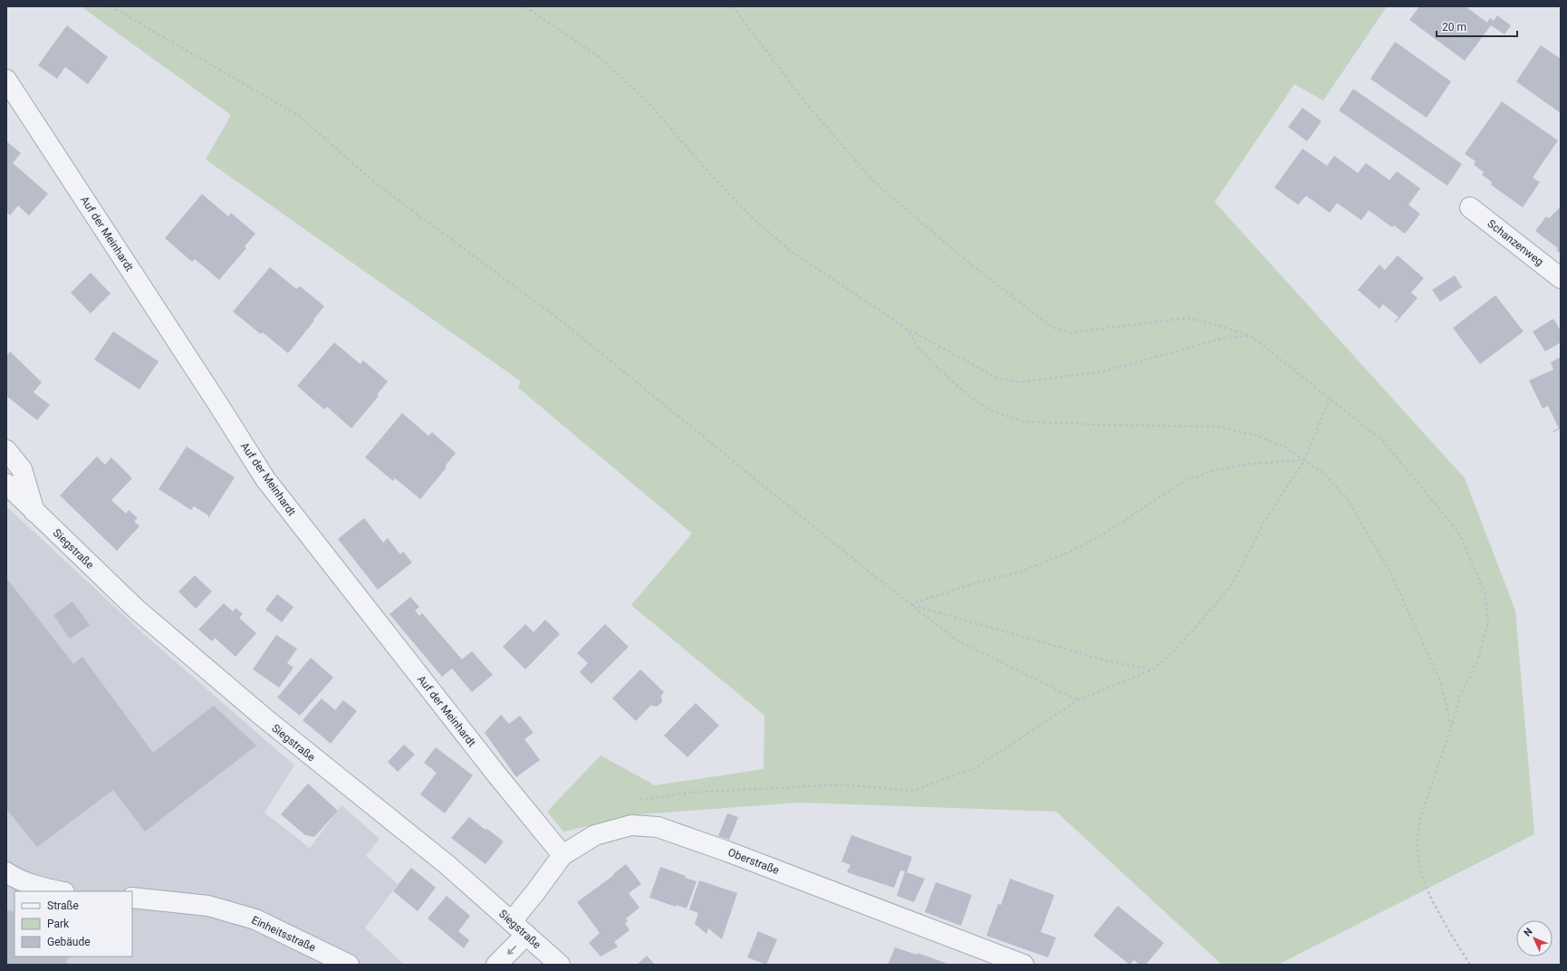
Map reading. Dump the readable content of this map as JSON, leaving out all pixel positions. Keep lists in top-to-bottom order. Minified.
{"streets":{"street":["Auf der Meinhardt","Schanzenweg","Siegstraße","Oberstraße","Einheitsstraße"]},"crossings":[["Auf der Meinhardt","Oberstraße"],["Siegstraße","Oberstraße"]],"legend":["Straße","Park","Gebäude"],"scale_bar":"20 m","north":"top left"}
